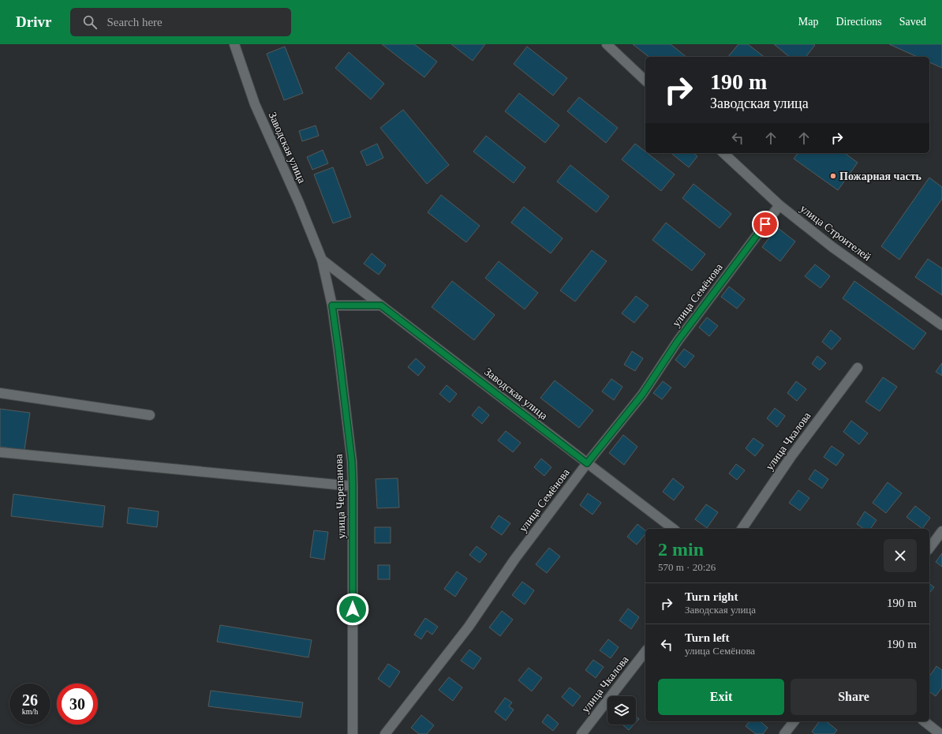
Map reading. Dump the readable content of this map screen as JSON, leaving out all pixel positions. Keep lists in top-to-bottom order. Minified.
{"streets":{"street":["Заводская улица","улица Строителей","улица Семёнова","улица Чкалова","улица Черепанова"]},"crossings":[["Заводская улица","улица Семёнова"],["Заводская улица","улица Черепанова"],["улица Строителей","улица Семёнова"]],"places":["Пожарная часть"],"page":{"header":"Drivr","search":"Search here","nav":["Map","Directions","Saved"],"turn":["190 m","Заводская улица"],"heading":["2 min","570 m · 20:26"],"list":[{"name":"Turn right","note":"Заводская улица","value":"190 m"},{"name":"Turn left","note":"улица Семёнова","value":"190 m"}],"buttons":["Exit","Share"],"speed":"26 km/h","limit":"30"}}
